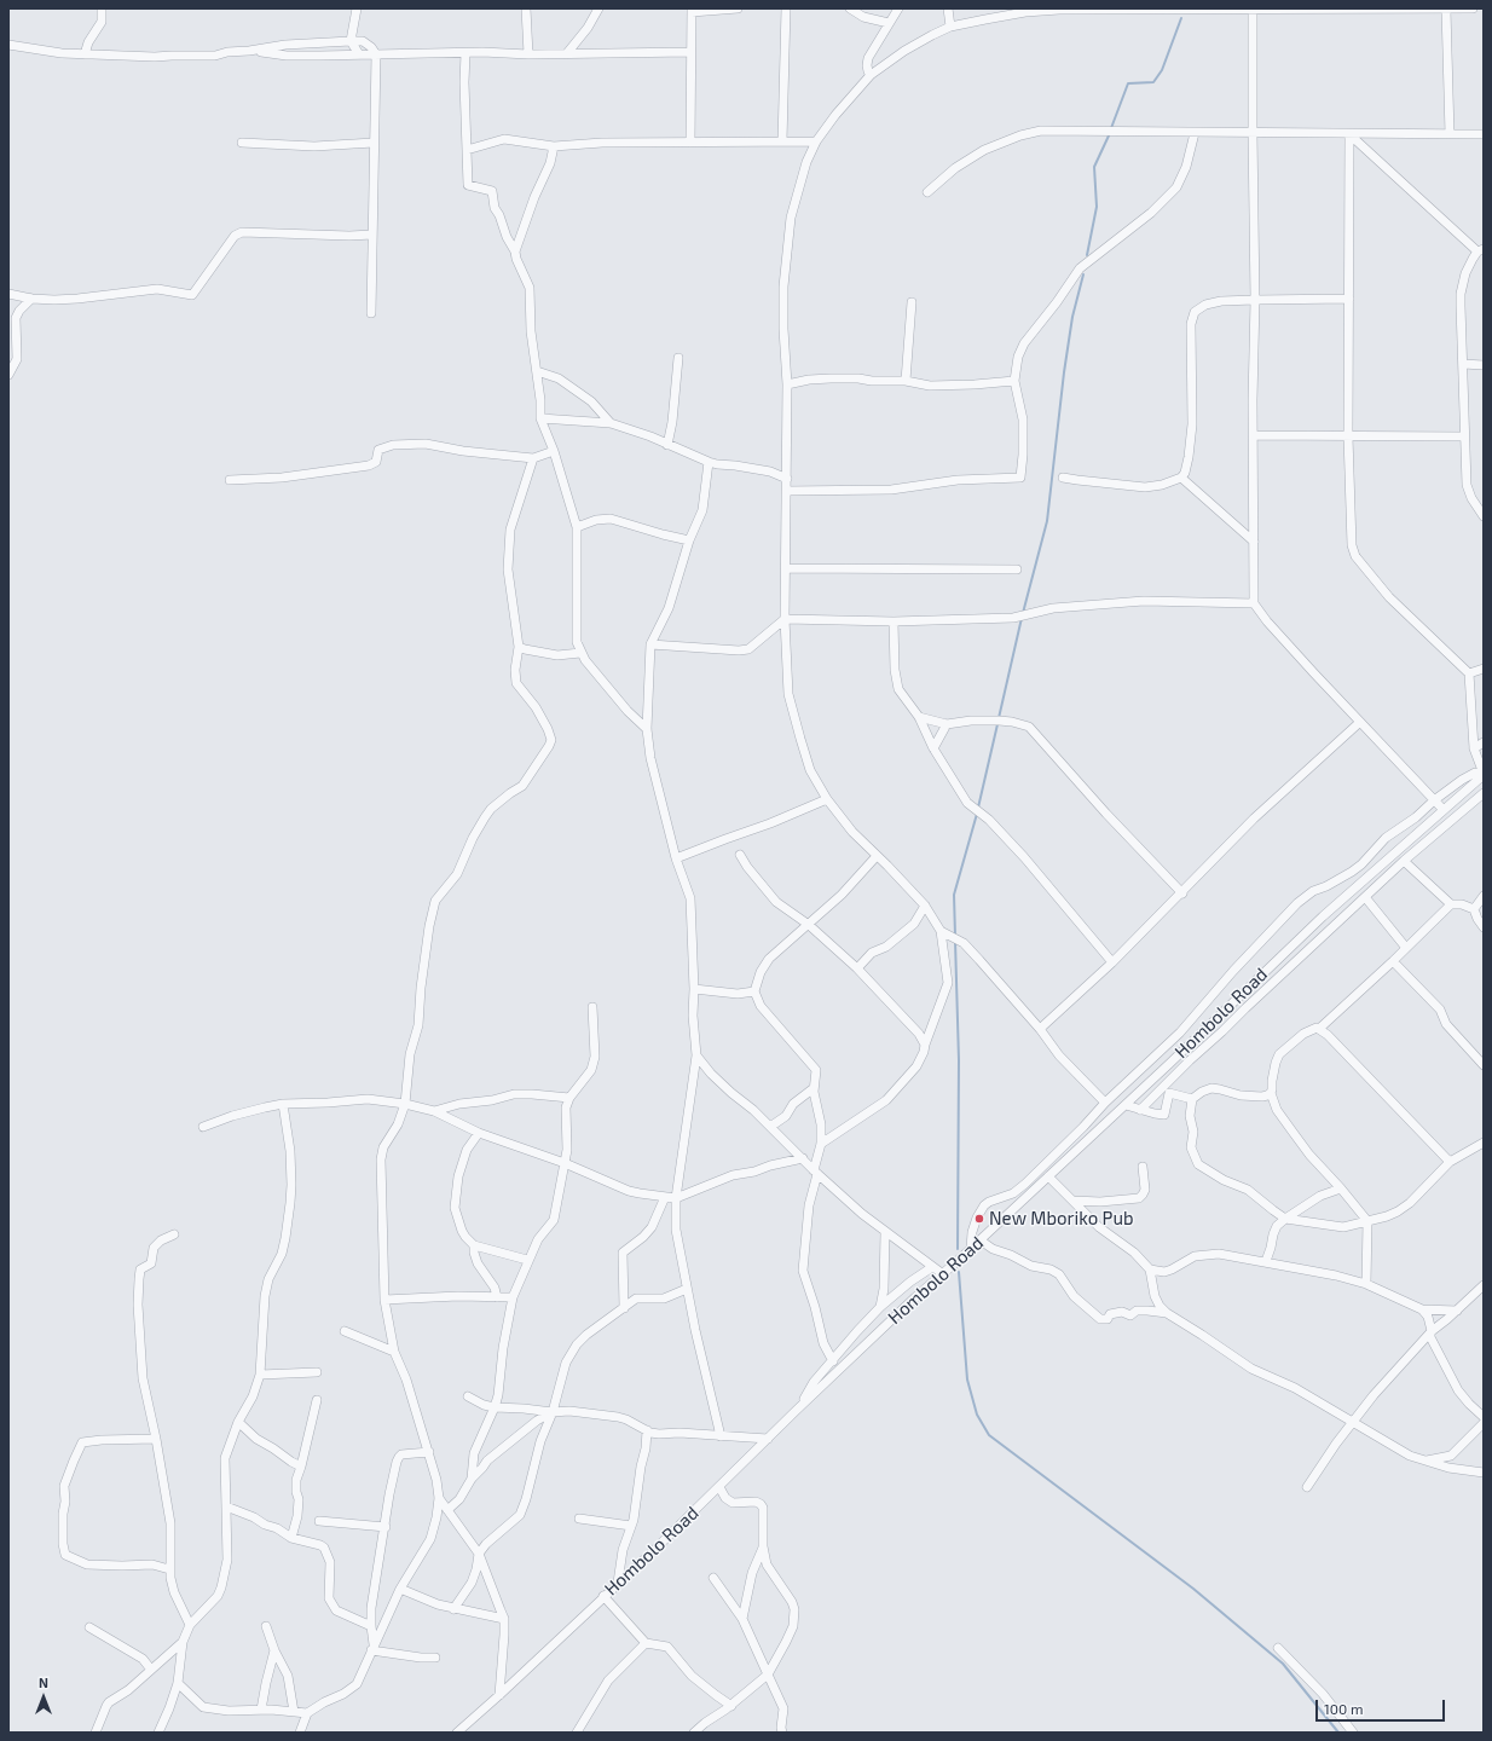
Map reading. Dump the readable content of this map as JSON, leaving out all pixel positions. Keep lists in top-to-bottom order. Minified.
{"streets":{"street":["Hombolo Road"]},"places":["New Mboriko Pub"],"scale_bar":"100 m","north":"top"}
